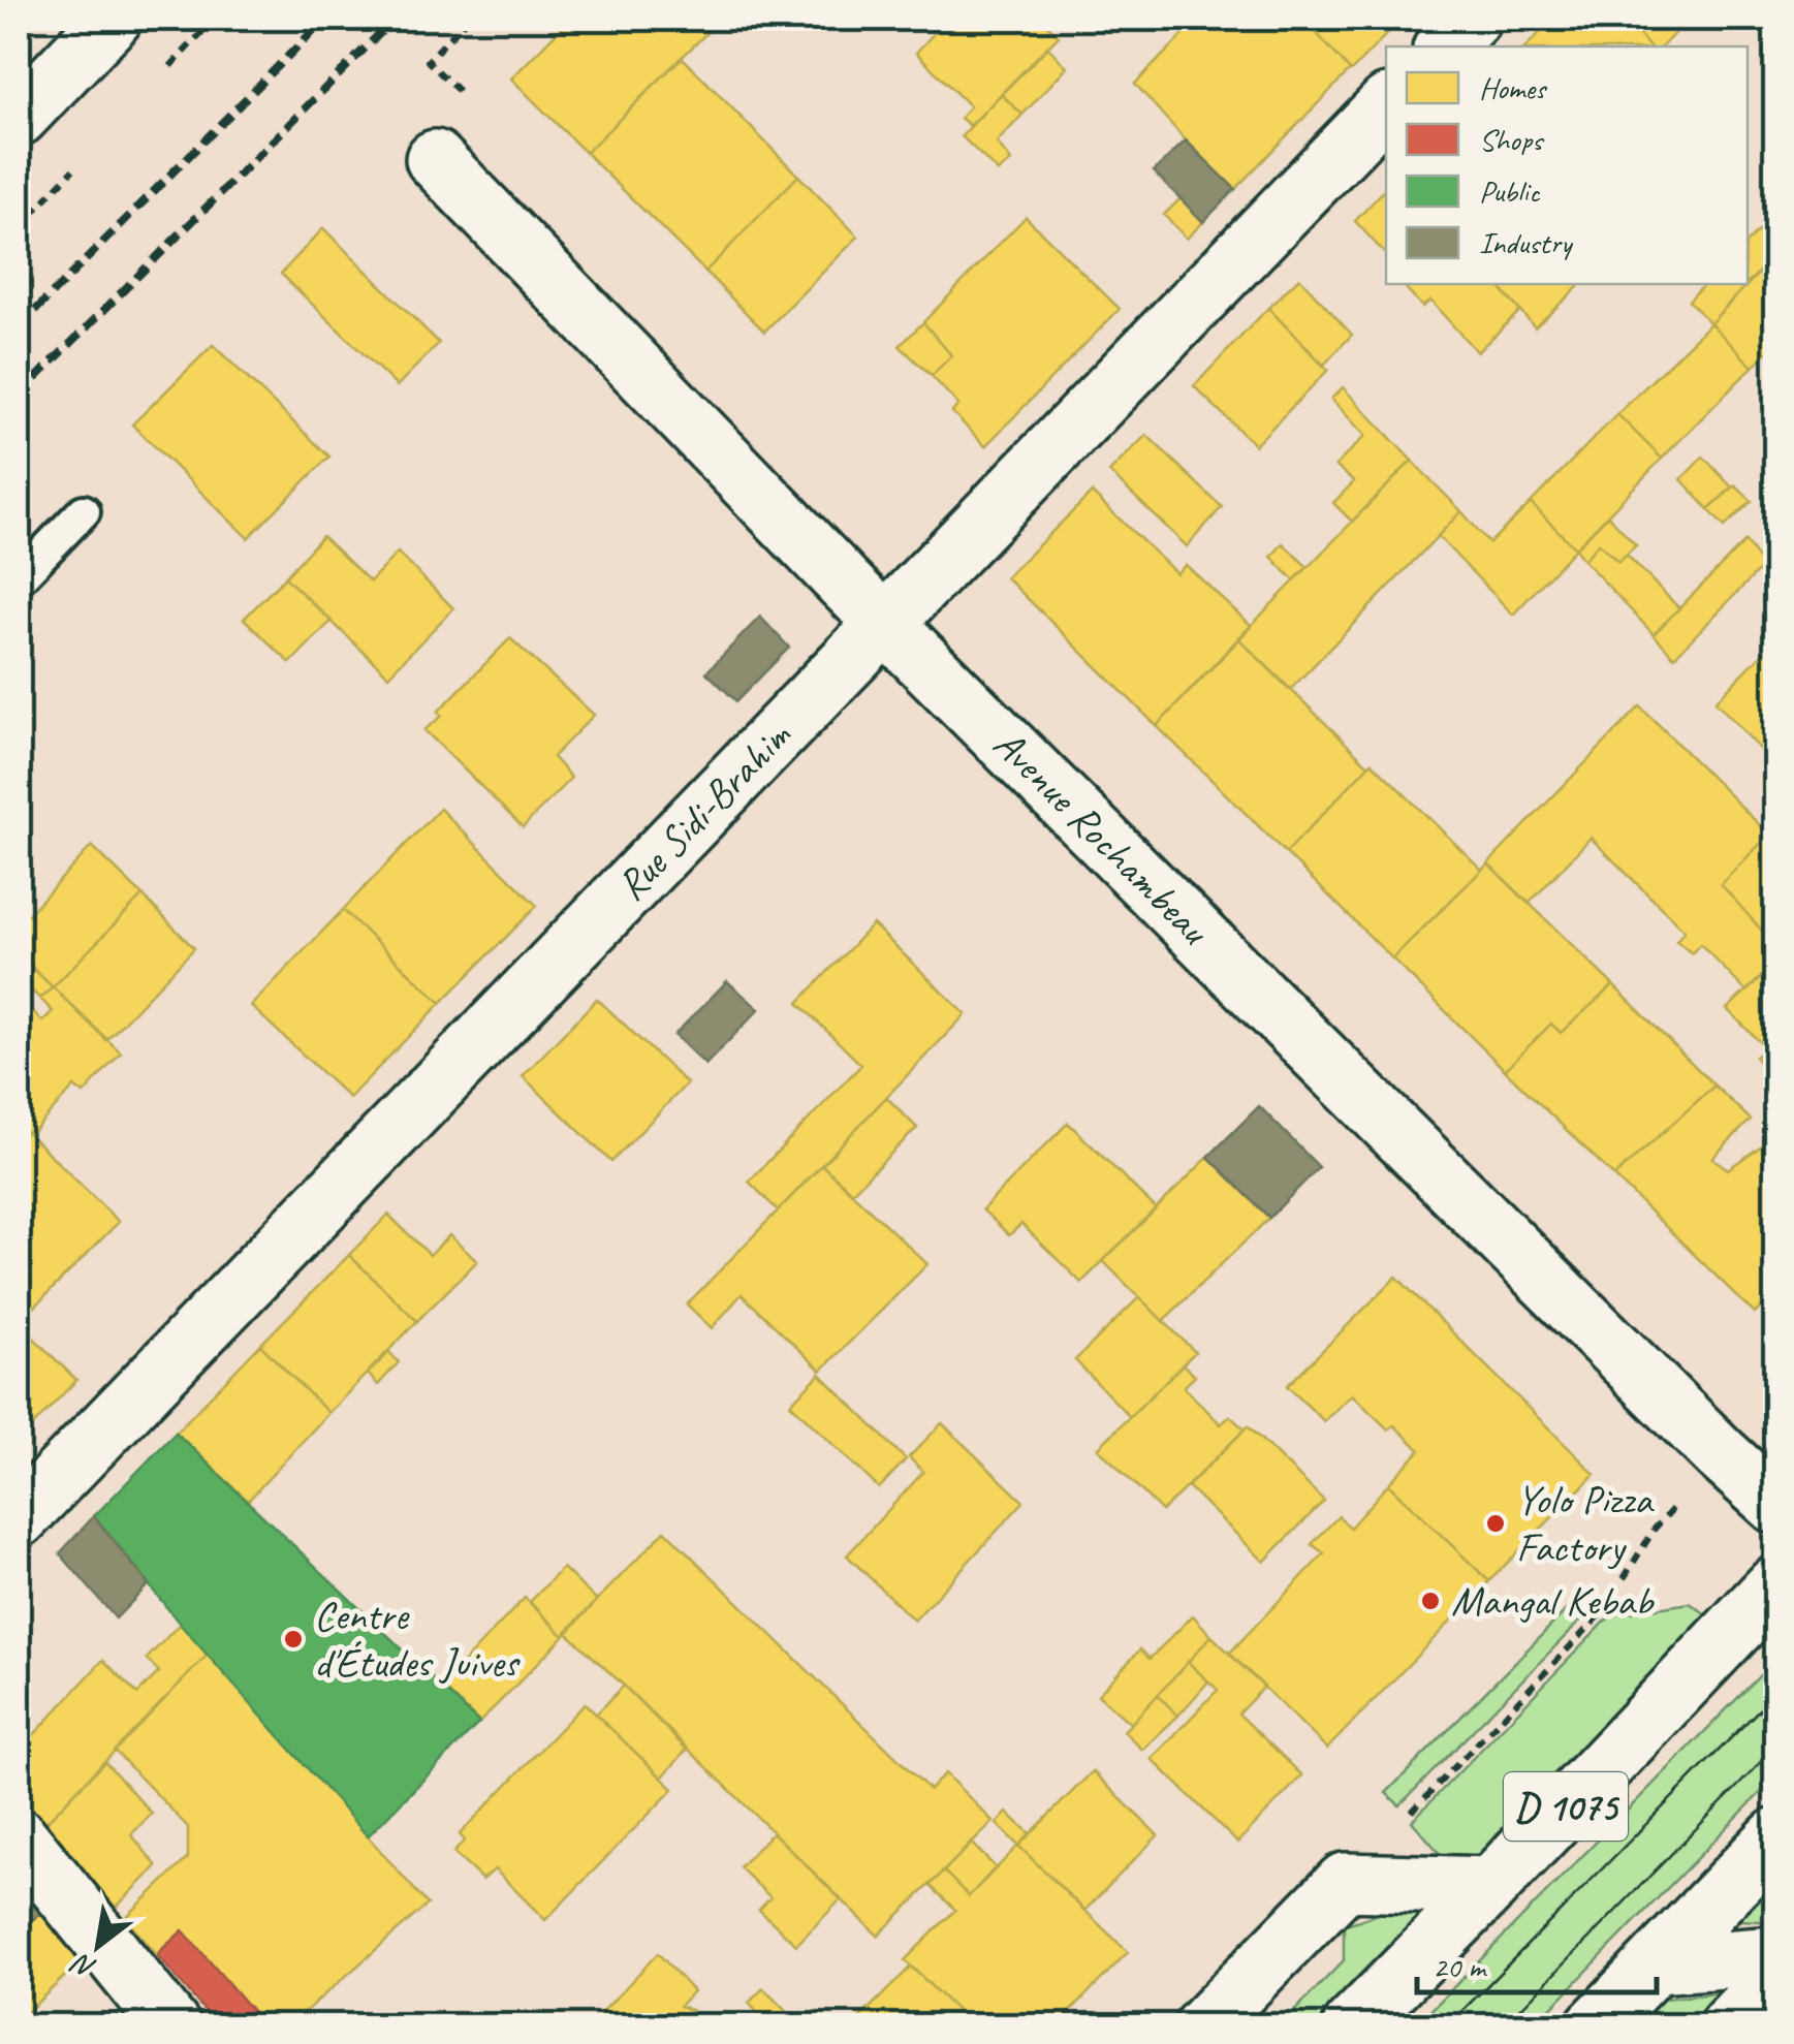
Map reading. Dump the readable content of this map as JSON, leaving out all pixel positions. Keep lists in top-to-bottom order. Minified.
{"streets":{"street":["Rue Sidi-Brahim","Avenue Rochambeau","D 1075"]},"crossings":[["Rue Sidi-Brahim","Avenue Rochambeau"]],"places":["Yolo Pizza Factory","Mangal Kebab","Centre d'Études Juives"],"legend":["Homes","Shops","Public","Industry"],"scale_bar":"20 m","north":"bottom left"}
